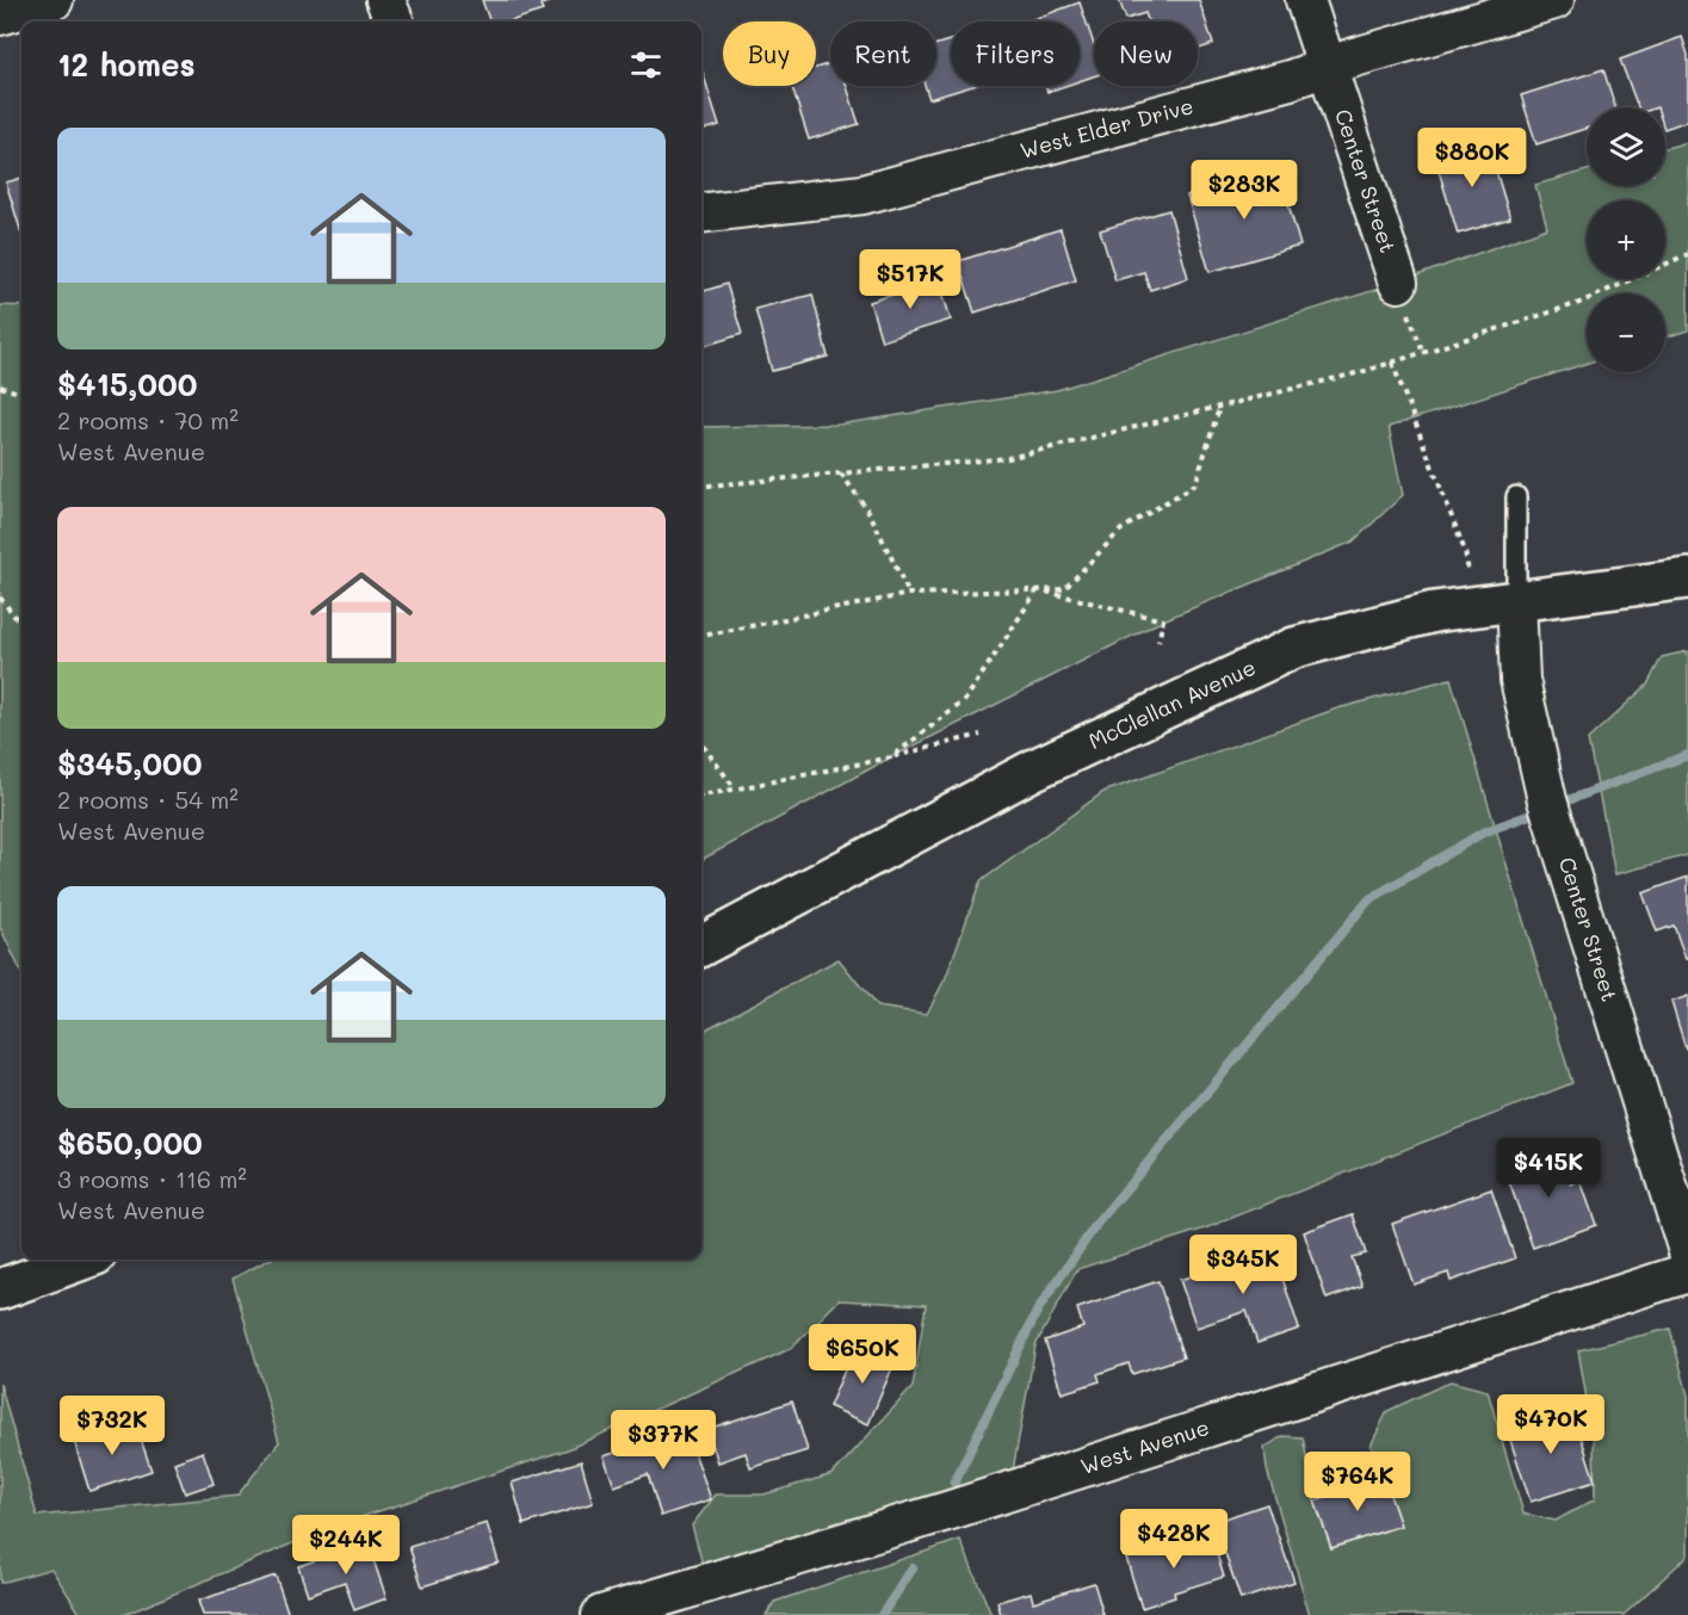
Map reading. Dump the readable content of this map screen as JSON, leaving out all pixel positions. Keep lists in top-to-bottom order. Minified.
{"streets":{"main road":["McClellan Avenue"],"street":["West Elder Drive","Center Street","West Avenue"]},"crossings":[["West Elder Drive","Center Street"],["Center Street","McClellan Avenue"]],"page":{"chip":["Buy","Rent","Filters","New"],"heading":"12 homes","map_buttons":["+","−"],"list":[{"name":"$415,000","note":"2 rooms · 70 m² · West Avenue"},{"name":"$345,000","note":"2 rooms · 54 m² · West Avenue"},{"name":"$650,000","note":"3 rooms · 116 m² · West Avenue"}],"price":["$880K","$283K","$517K","$415K","$345K","$650K","$470K","$732K","$377K","$764K","$428K","$244K"]}}
